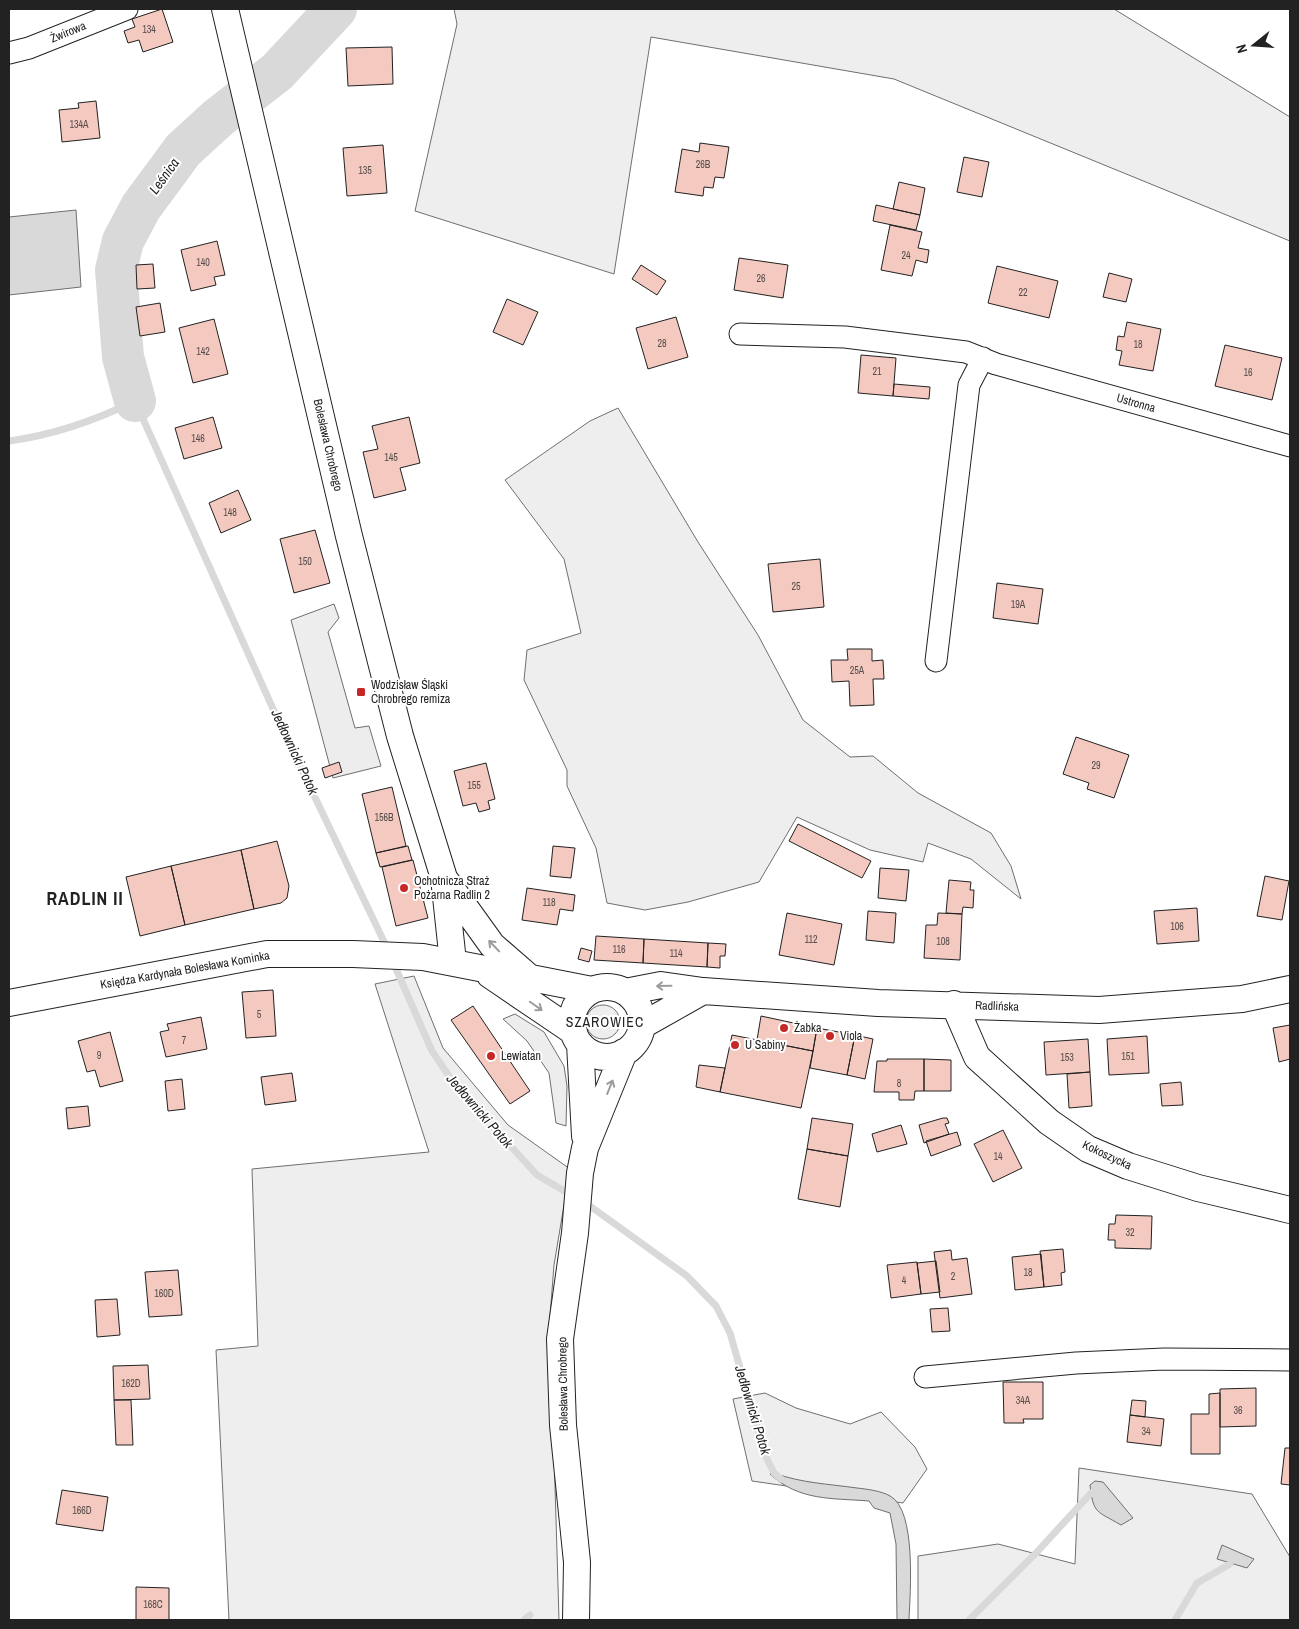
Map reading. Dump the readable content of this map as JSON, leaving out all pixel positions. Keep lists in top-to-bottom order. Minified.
{"streets":{"street":["Żwirowa","Ustronna","Bolesława Chrobrego","Księdza Kardynała Bolesława Kominka","Radlińska","Kokoszycka"]},"crossings":[["Bolesława Chrobrego","Księdza Kardynała Bolesława Kominka"],["Bolesława Chrobrego","Radlińska"],["Księdza Kardynała Bolesława Kominka","Radlińska"],["Radlińska","Kokoszycka"]],"districts":["RADLIN II","SZAROWIEC"],"water":["Leśnica","Jedłownicki Potok"],"places":{"transit":["Wodzisław Śląski Chrobrego remiza"],"other":["Ochotnicza Straż Pożarna Radlin 2","Żabka","Viola","U Sabiny","Lewiatan"]},"house_numbers":["134","134A","26B","135","24","140","26","22","28","18","142","21","16","146","145","148","150","25","19A","25A","29","155","156B","118","106","112","108","116","114","5","7","9","151","153","8","14","32","18","2","4","160D","162D","34A","36","34","166D","168C"],"north":"left"}
